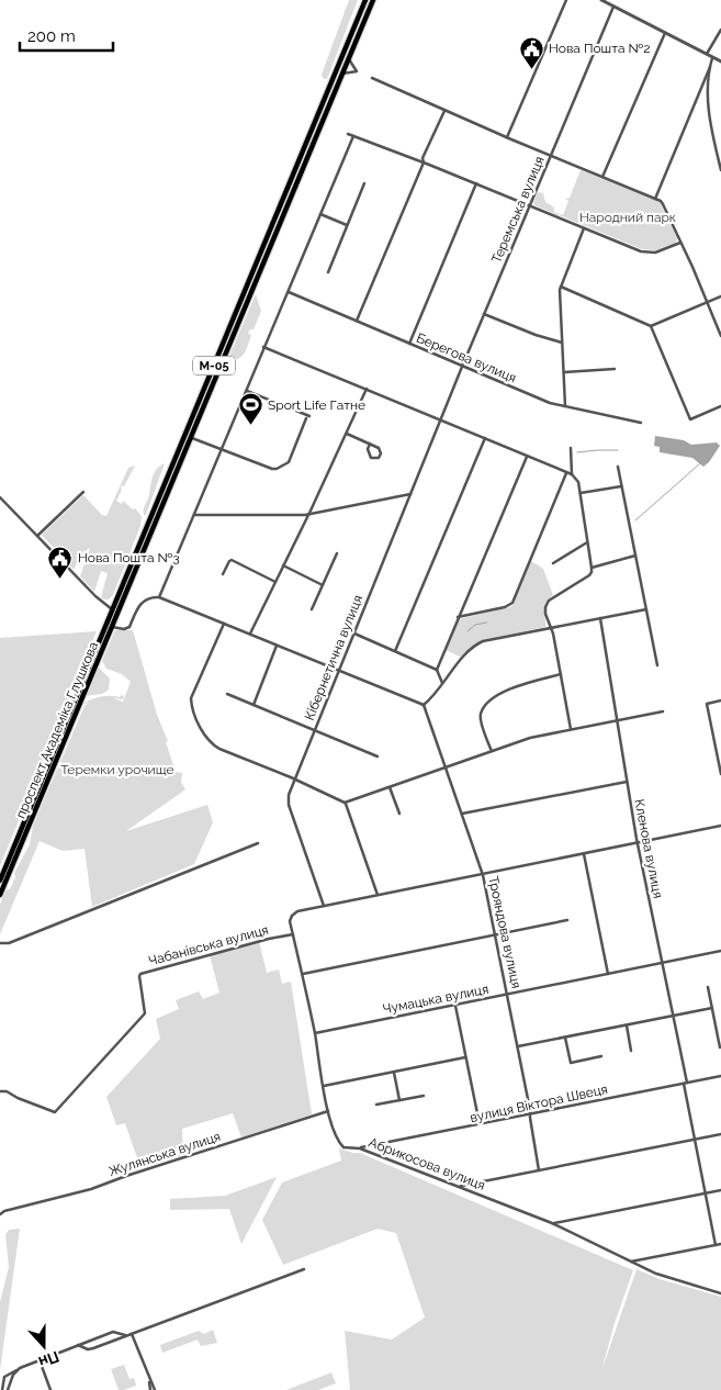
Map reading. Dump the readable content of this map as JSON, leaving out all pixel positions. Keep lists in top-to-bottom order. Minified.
{"streets":{"highway":["М-05","проспект Академіка Глушкова"],"street":["Теремська вулиця","Берегова вулиця","Кібернетична вулиця","Кленова вулиця","Трояндова вулиця","Чабанівська вулиця","Чумацька вулиця","вулиця Віктора Швеця","Жулянська вулиця","Абрикосова вулиця"]},"crossings":[["Теремська вулиця","Берегова вулиця"],["Теремська вулиця","Кібернетична вулиця"],["М-05","проспект Академіка Глушкова"],["Кібернетична вулиця","Абрикосова вулиця"],["Кленова вулиця","Чумацька вулиця"],["Кленова вулиця","вулиця Віктора Швеця"],["Трояндова вулиця","Чумацька вулиця"],["Трояндова вулиця","вулиця Віктора Швеця"],["Чабанівська вулиця","Абрикосова вулиця"],["Чумацька вулиця","Абрикосова вулиця"],["вулиця Віктора Швеця","Абрикосова вулиця"],["Жулянська вулиця","Абрикосова вулиця"]],"parks":["Народний парк","Теремки урочище"],"places":{"public building":["Нова Пошта №2","Нова Пошта №3"],"sports":["Sport Life Гатне"]},"scale_bar":"200 m","north":"bottom"}
